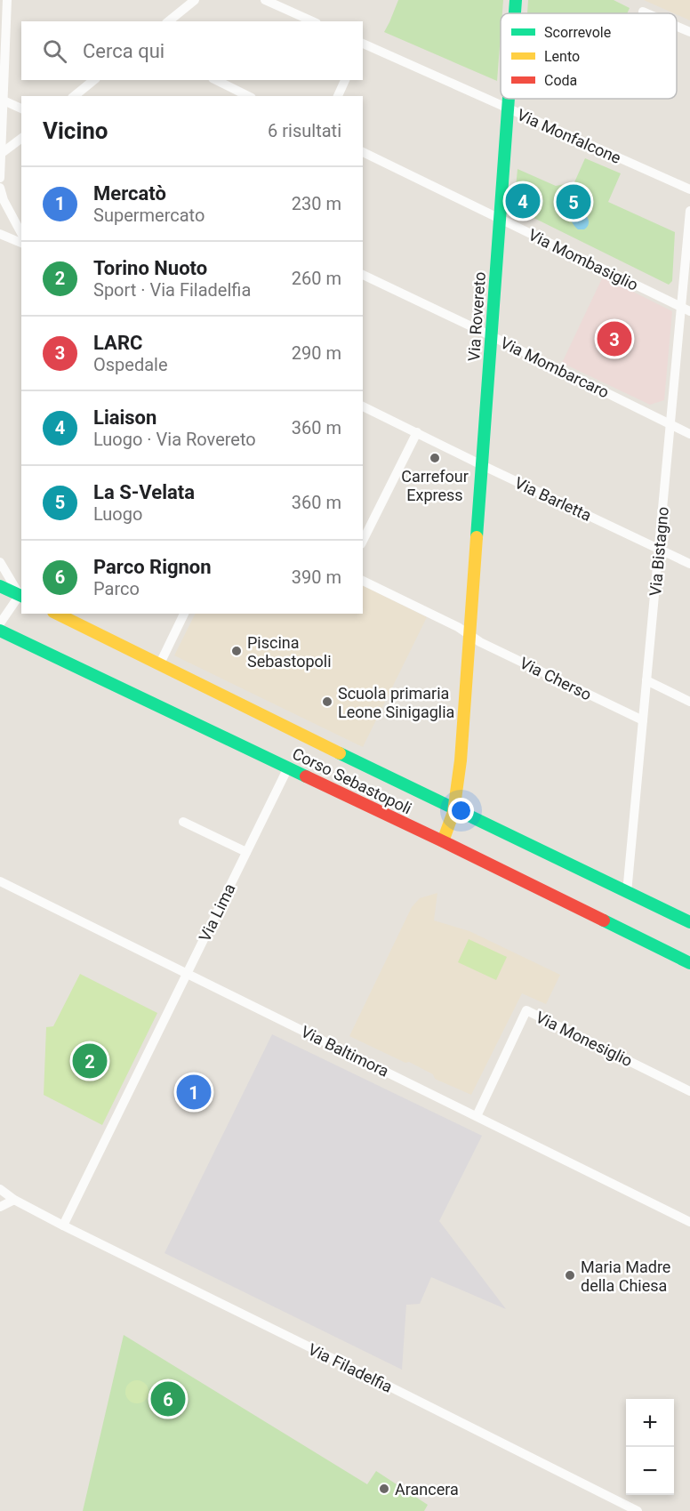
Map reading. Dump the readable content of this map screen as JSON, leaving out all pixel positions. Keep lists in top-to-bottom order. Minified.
{"streets":{"main road":["Via Rovereto","Corso Sebastopoli"],"street":["Via Monfalcone","Via Mombasiglio","Via Mombarcaro","Via Barletta","Via Bistagno","Via Cherso","Via Lima","Via Monesiglio","Via Baltimora","Via Filadelfia"]},"crossings":[["Via Monfalcone","Via Rovereto"],["Via Mombasiglio","Via Rovereto"],["Via Mombasiglio","Via Bistagno"],["Via Rovereto","Via Mombarcaro"],["Via Rovereto","Via Barletta"],["Via Rovereto","Via Cherso"],["Via Rovereto","Corso Sebastopoli"],["Via Mombarcaro","Via Bistagno"],["Via Barletta","Via Bistagno"],["Via Bistagno","Via Cherso"],["Via Bistagno","Corso Sebastopoli"],["Corso Sebastopoli","Via Lima"],["Via Lima","Via Baltimora"],["Via Monesiglio","Via Baltimora"]],"places":["Carrefour Express","Piscina Sebastopoli","Scuola primaria Leone Sinigaglia","Maria Madre della Chiesa","Arancera"],"legend":["Scorrevole","Lento","Coda"],"page":{"search":"Cerca qui","heading":["Vicino","6 risultati"],"list":[{"mark":"1","name":"Mercatò","note":"Supermercato","value":"230 m"},{"mark":"2","name":"Torino Nuoto","note":"Sport · Via Filadelfia","value":"260 m"},{"mark":"3","name":"LARC","note":"Ospedale","value":"290 m"},{"mark":"4","name":"Liaison","note":"Luogo · Via Rovereto","value":"360 m"},{"mark":"5","name":"La S-Velata","note":"Luogo","value":"360 m"},{"mark":"6","name":"Parco Rignon","note":"Parco","value":"390 m"}],"pins":["4","5","3","2","1","6"],"map_buttons":["+","−"]}}
